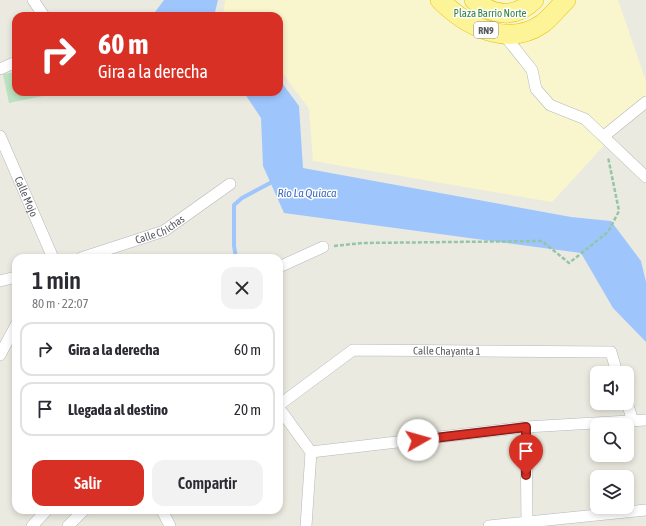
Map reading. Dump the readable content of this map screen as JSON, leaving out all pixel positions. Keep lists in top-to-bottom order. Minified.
{"streets":{"highway":["RN9"],"street":["Calle Mojo","Calle Chichas","Calle Chayanta 1"]},"water":["Río La Quiaca"],"parks":["Plaza Barrio Norte"],"page":{"turn":["60 m","Gira a la derecha"],"heading":["1 min","80 m · 22:07"],"list":[{"name":"Gira a la derecha","value":"60 m"},{"name":"Llegada al destino","value":"20 m"}],"buttons":["Salir","Compartir"]}}
